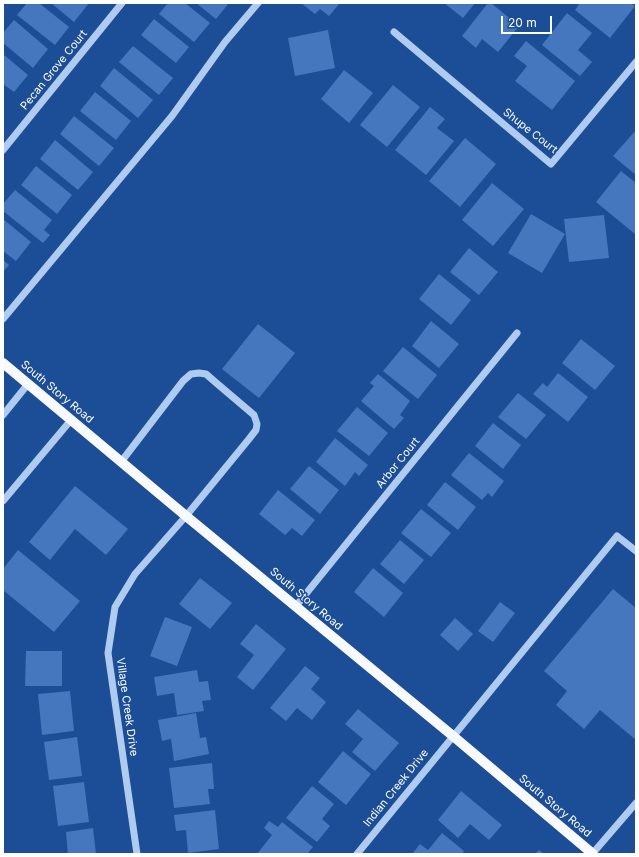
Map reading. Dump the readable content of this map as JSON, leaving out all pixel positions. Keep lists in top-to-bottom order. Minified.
{"streets":{"main road":["South Story Road"],"street":["Pecan Grove Court","Shupe Court","Arbor Court","Village Creek Drive","Indian Creek Drive"]},"crossings":[["South Story Road","Arbor Court"],["South Story Road","Village Creek Drive"],["South Story Road","Indian Creek Drive"]],"scale_bar":"20 m"}
